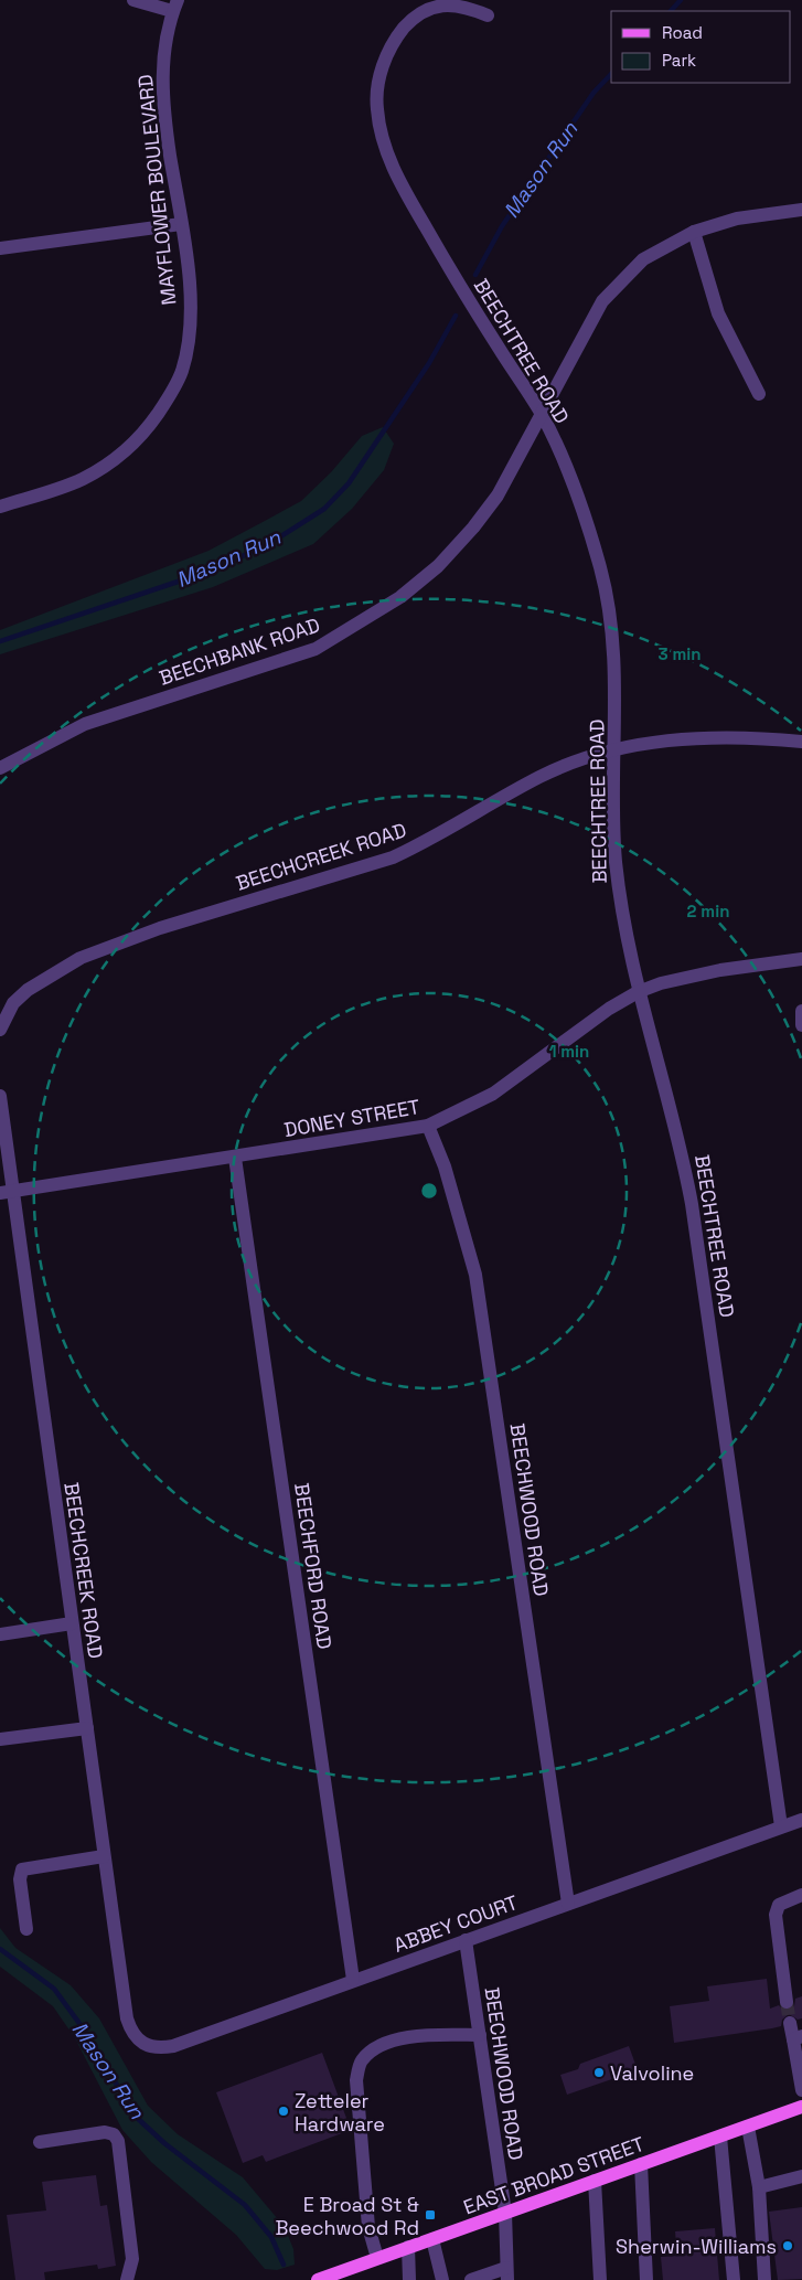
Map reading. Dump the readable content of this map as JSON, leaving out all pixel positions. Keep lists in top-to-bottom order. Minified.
{"streets":{"main road":["EAST BROAD STREET"],"street":["MAYFLOWER BOULEVARD","BEECHTREE ROAD","BEECHBANK ROAD","BEECHCREEK ROAD","DONEY STREET","BEECHWOOD ROAD","BEECHFORD ROAD","ABBEY COURT"]},"crossings":[["BEECHTREE ROAD","BEECHBANK ROAD"],["BEECHTREE ROAD","BEECHCREEK ROAD"],["BEECHTREE ROAD","DONEY STREET"],["BEECHTREE ROAD","ABBEY COURT"],["BEECHCREEK ROAD","DONEY STREET"],["BEECHCREEK ROAD","ABBEY COURT"],["DONEY STREET","BEECHWOOD ROAD"],["DONEY STREET","BEECHFORD ROAD"],["BEECHWOOD ROAD","ABBEY COURT"],["BEECHWOOD ROAD","EAST BROAD STREET"],["BEECHFORD ROAD","ABBEY COURT"]],"water":["Mason Run"],"places":{"other":["Valvoline","Zetteler Hardware","Sherwin-Williams"],"transit":["E Broad St & Beechwood Rd"]},"legend":["Road","Park"],"rings":["3 min","2 min","1 min"]}
